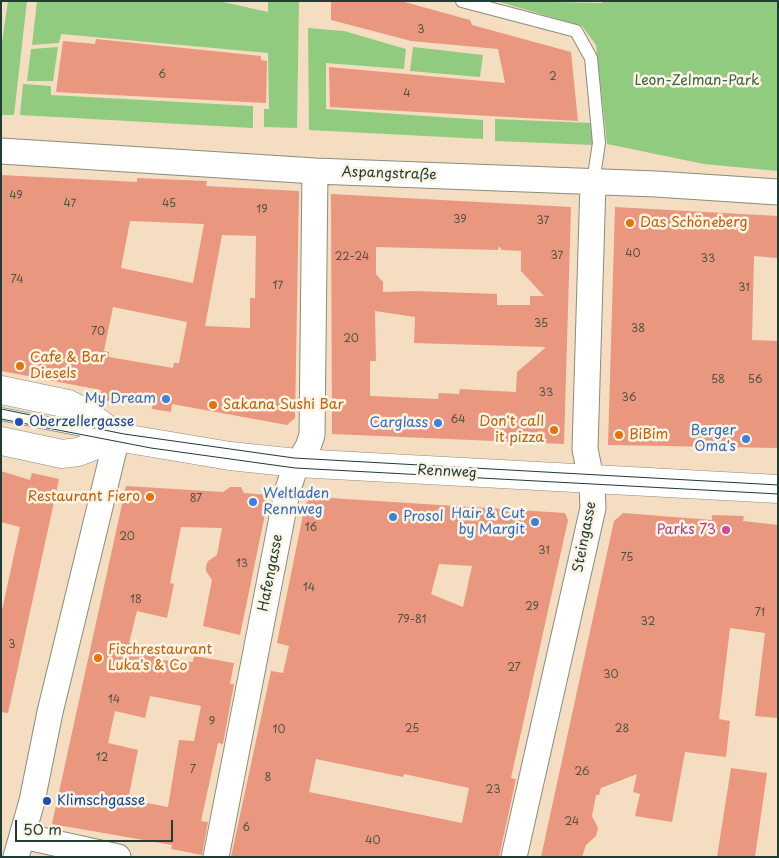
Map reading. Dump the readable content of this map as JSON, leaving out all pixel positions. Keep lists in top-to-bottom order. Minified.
{"streets":{"main road":["Rennweg"],"street":["Aspangstraße","Steingasse","Hafengasse"]},"crossings":[["Aspangstraße","Steingasse"],["Aspangstraße","Hafengasse"],["Rennweg","Steingasse"],["Rennweg","Hafengasse"]],"parks":["Leon-Zelman-Park"],"places":["Das Schöneberg","Cafe & Bar Diesels","My Dream","Sakana Sushi Bar","Oberzellergasse","Carglass","Don't call it pizza","BiBim","Berger Oma's","Restaurant Fiero","Weltladen Rennweg","Prosol","Hair & Cut by Margit","Parks 73","Fischrestaurant Luka's & Co","Klimschgasse"],"house_numbers":["3","6","2","4","49","47","45","19","39","37","40","37","22-24","33","74","17","31","35","38","70","20","58","56","33","36","64","87","16","20","31","75","13","14","18","29","71","79-81","32","3","27","30","14","9","25","28","10","12","7","26","8","23","24","6","40"],"scale_bar":"50 m"}
